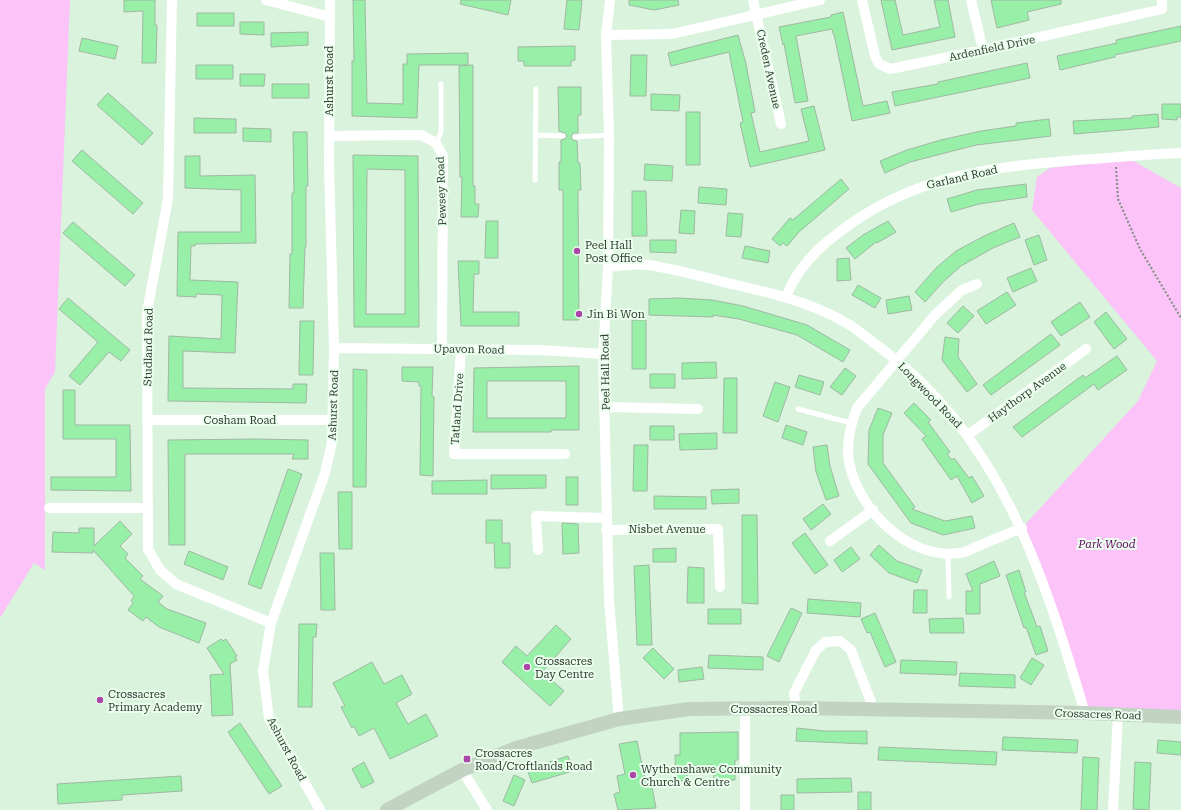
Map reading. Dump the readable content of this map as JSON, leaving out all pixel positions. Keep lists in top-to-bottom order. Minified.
{"streets":{"street":["Ardenfield Drive","Creden Avenue","Ashurst Road","Garland Road","Pewsey Road","Studland Road","Upavon Road","Peel Hall Road","Haythorp Avenue","Longwood Road","Tatland Drive","Cosham Road","Nisbet Avenue","Crossacres Road"]},"crossings":[["Ashurst Road","Pewsey Road"],["Ashurst Road","Studland Road"],["Ashurst Road","Upavon Road"],["Ashurst Road","Cosham Road"],["Garland Road","Longwood Road"],["Pewsey Road","Upavon Road"],["Studland Road","Cosham Road"],["Upavon Road","Peel Hall Road"],["Upavon Road","Tatland Drive"],["Peel Hall Road","Longwood Road"],["Peel Hall Road","Nisbet Avenue"],["Peel Hall Road","Crossacres Road"],["Haythorp Avenue","Longwood Road"],["Longwood Road","Crossacres Road"]],"parks":["Park Wood"],"places":{"other":["Peel Hall Post Office","Jin Bi Won","Crossacres Day Centre","Crossacres Primary Academy","Wythenshawe Community Church & Centre"],"transit":["Crossacres Road/Croftlands Road"]}}
